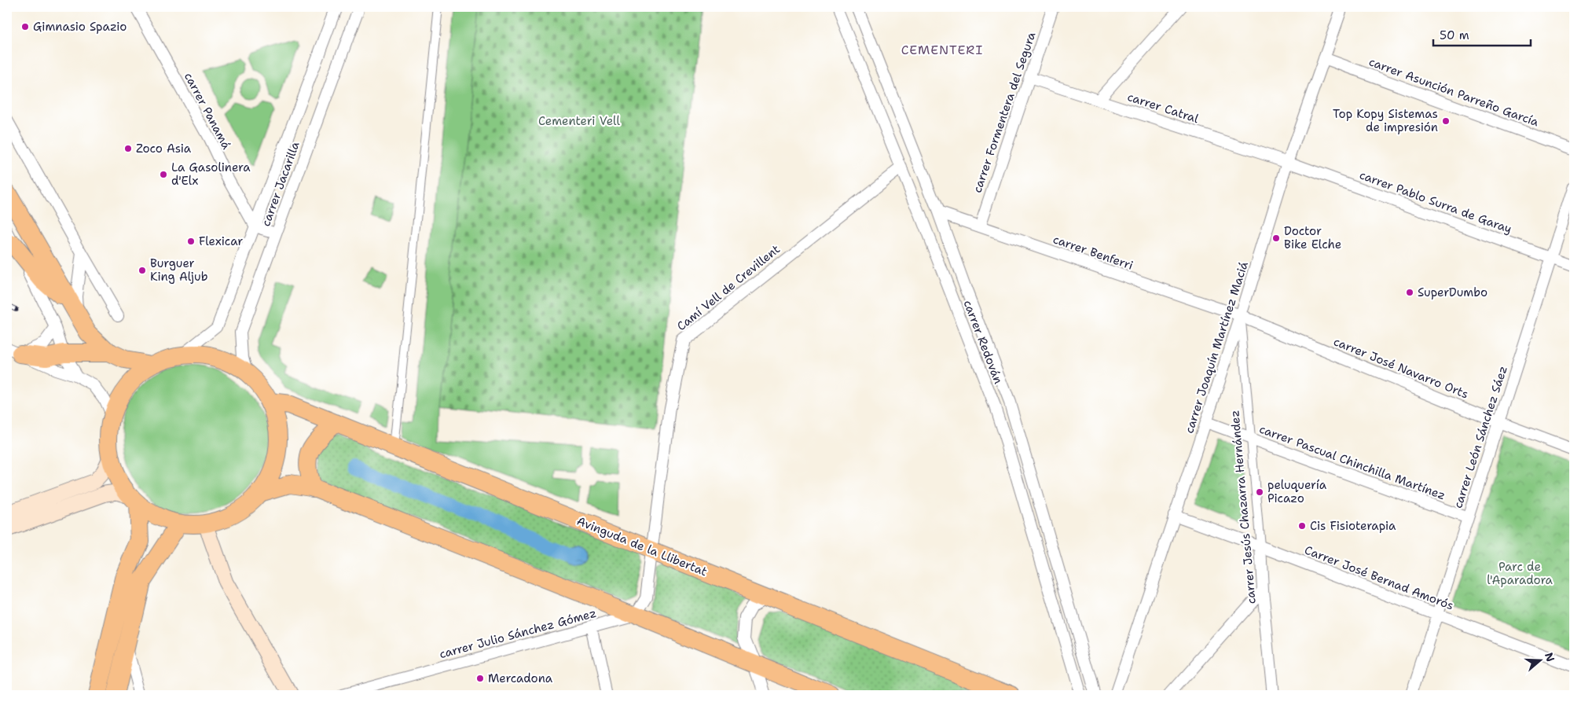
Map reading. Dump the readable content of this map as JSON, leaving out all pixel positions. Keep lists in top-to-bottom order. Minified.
{"streets":{"highway":["Avinguda de la Llibertat"],"street":["carrer Asunción Parreño García","carrer Catral","carrer Panamá","carrer Formentera del Segura","carrer Jacarilla","carrer Pablo Surra de Garay","carrer Benferri","Camí Vell de Crevillent","carrer Redován","carrer Joaquín Martínez Maciá","carrer José Navarro Orts","carrer León Sánchez Sáez","carrer Pascual Chinchilla Martínez","carrer Jesús Chazarra Hernández","Carrer José Bernad Amorós","carrer Julio Sánchez Gómez"]},"crossings":[["carrer Asunción Parreño García","carrer Joaquín Martínez Maciá"],["carrer Catral","carrer Formentera del Segura"],["carrer Catral","carrer Pablo Surra de Garay"],["carrer Catral","carrer Joaquín Martínez Maciá"],["carrer Panamá","carrer Jacarilla"],["carrer Formentera del Segura","carrer Benferri"],["carrer Pablo Surra de Garay","carrer Joaquín Martínez Maciá"],["carrer Pablo Surra de Garay","carrer León Sánchez Sáez"],["carrer Benferri","carrer Redován"],["carrer Benferri","carrer Joaquín Martínez Maciá"],["carrer Benferri","carrer José Navarro Orts"],["carrer Benferri","carrer Jesús Chazarra Hernández"],["Camí Vell de Crevillent","carrer Redován"],["Camí Vell de Crevillent","Avinguda de la Llibertat"],["carrer Joaquín Martínez Maciá","carrer José Navarro Orts"],["carrer Joaquín Martínez Maciá","carrer Pascual Chinchilla Martínez"],["carrer Joaquín Martínez Maciá","carrer Jesús Chazarra Hernández"],["carrer Joaquín Martínez Maciá","Carrer José Bernad Amorós"],["carrer José Navarro Orts","carrer León Sánchez Sáez"],["carrer José Navarro Orts","carrer Jesús Chazarra Hernández"],["carrer León Sánchez Sáez","carrer Pascual Chinchilla Martínez"],["carrer León Sánchez Sáez","Carrer José Bernad Amorós"],["carrer Pascual Chinchilla Martínez","carrer Jesús Chazarra Hernández"],["carrer Jesús Chazarra Hernández","Carrer José Bernad Amorós"]],"districts":["CEMENTERI"],"parks":["Cementeri Vell","Parc de l'Aparadora"],"places":["Gimnasio Spazio","Top Kopy Sistemas de impresión","Zoco Asia","La Gasolinera d'Elx","Doctor Bike Elche","Flexicar","Burguer King Aljub","SuperDumbo","peluquería Picazo","Cis Fisioterapia","Mercadona"],"scale_bar":"50 m","north":"right"}
